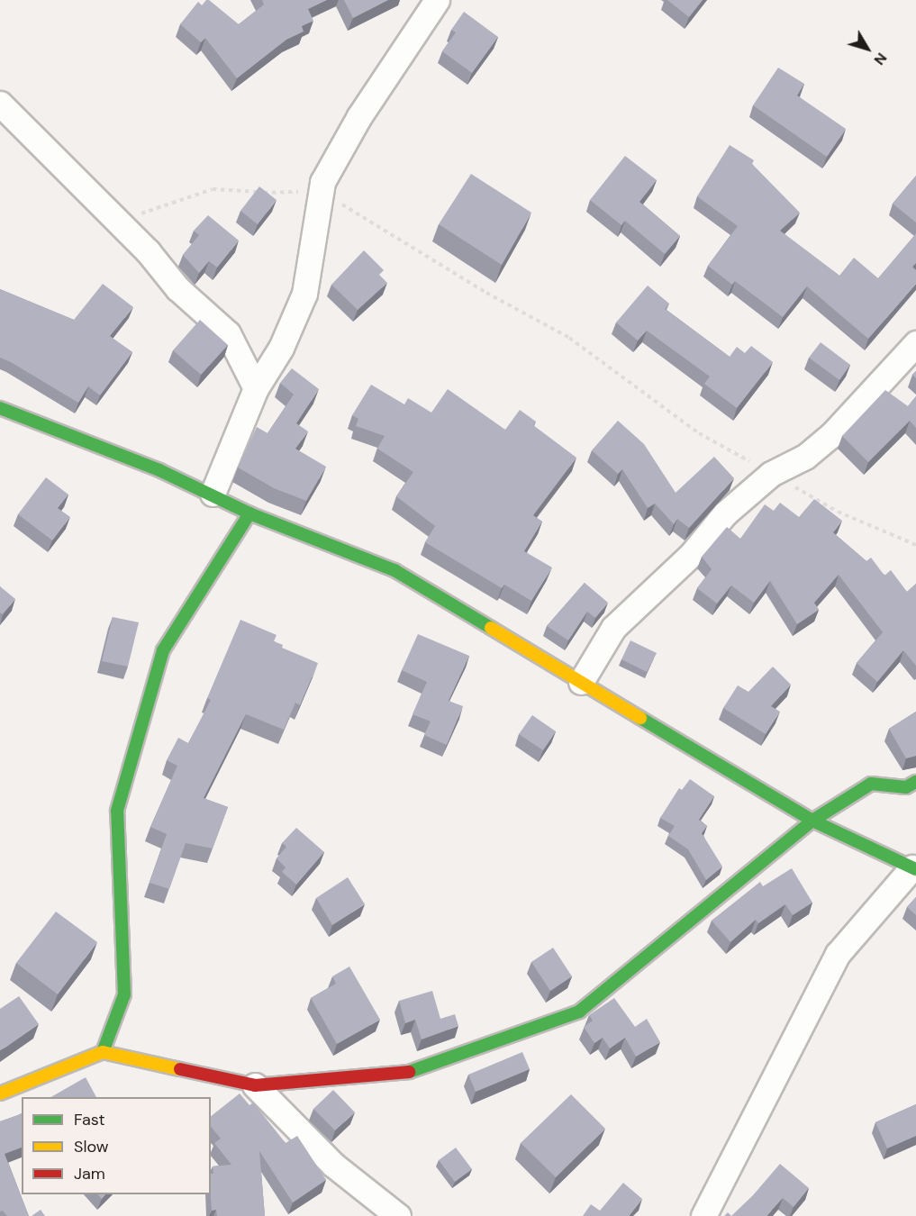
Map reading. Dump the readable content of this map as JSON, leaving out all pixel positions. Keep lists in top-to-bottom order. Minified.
{"legend":["Fast","Slow","Jam"],"north":"bottom right"}
